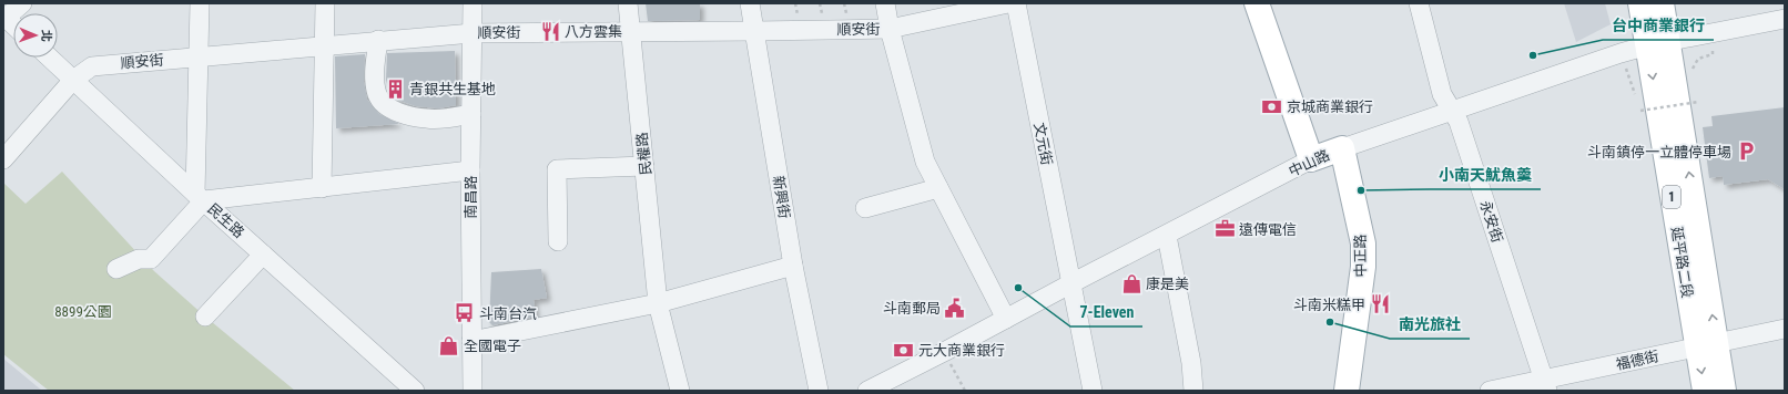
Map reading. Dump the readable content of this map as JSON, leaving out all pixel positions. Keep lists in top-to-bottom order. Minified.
{"streets":{"main road":["中山路","1","中正路","延平路二段"],"street":["順安街","文元街","民權路","南昌路","新興街","民生路","永安街","福德街"]},"crossings":[["順安街","民權路"],["順安街","南昌路"],["順安街","新興街"],["順安街","民生路"],["文元街","中山路"],["中山路","永安街"],["中山路","中正路"],["中山路","延平路二段"],["永安街","福德街"],["延平路二段","福德街"]],"parks":["8899公園"],"places":{"restaurant":["八方雲集","斗南米糕甲"],"other":["台中商業銀行","小南天魷魚羹","7-Eleven","南光旅社"],"building":["青銀共生基地"],"bank":["京城商業銀行","元大商業銀行"],"parking":["斗南鎮停一立體停車場"],"office":["遠傳電信"],"shop":["康是美","全國電子"],"public building":["斗南郵局"],"bus stop":["斗南台汽"]},"north":"right"}
